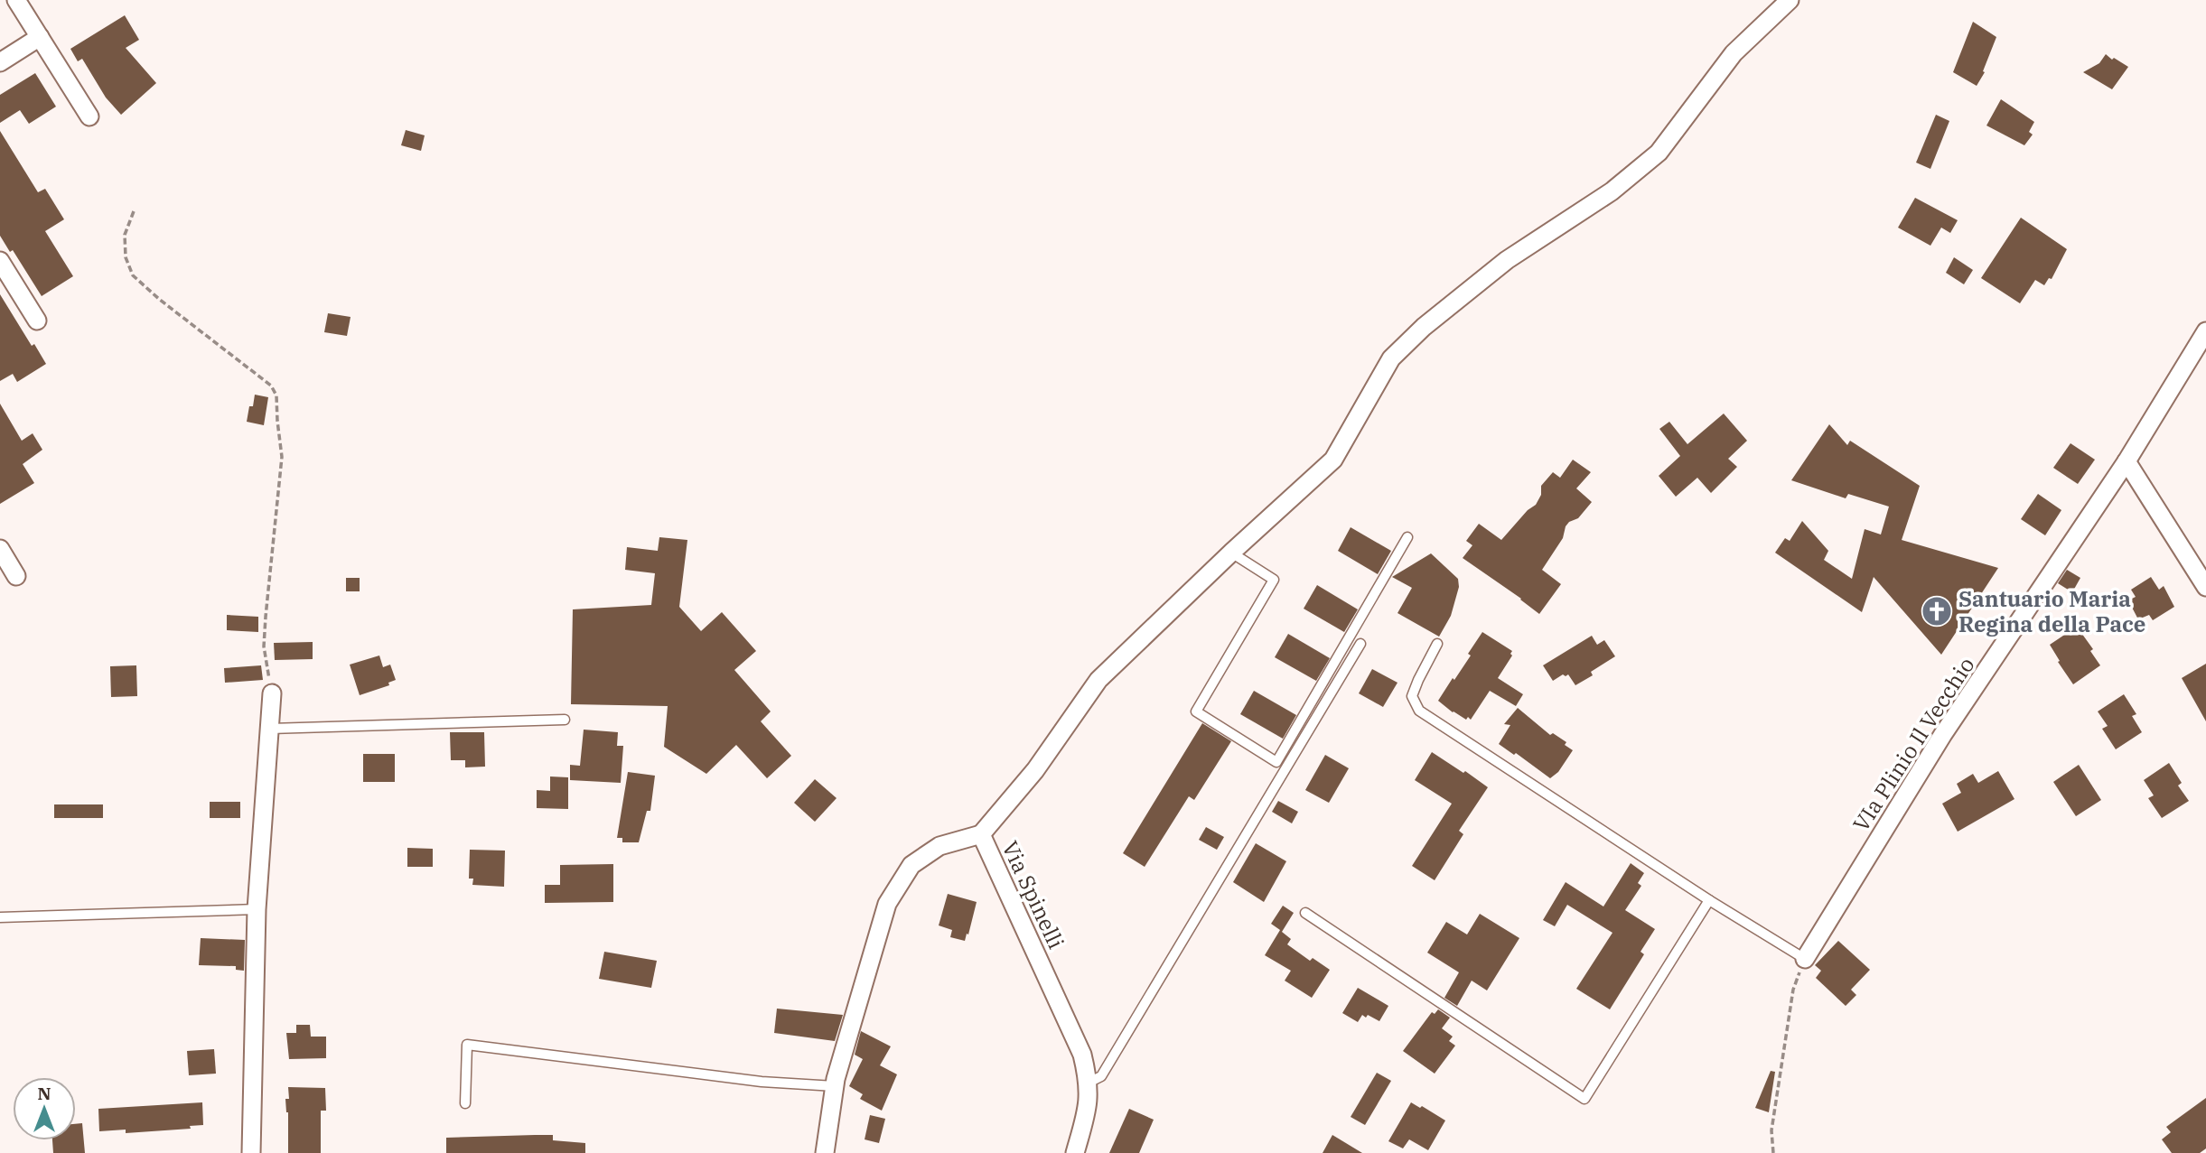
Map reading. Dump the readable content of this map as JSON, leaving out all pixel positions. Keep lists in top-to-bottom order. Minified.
{"streets":{"street":["VIa Plinio Il Vecchio","Via Spinelli"]},"places":{"church":["Santuario Maria Regina della Pace"]},"north":"top"}
